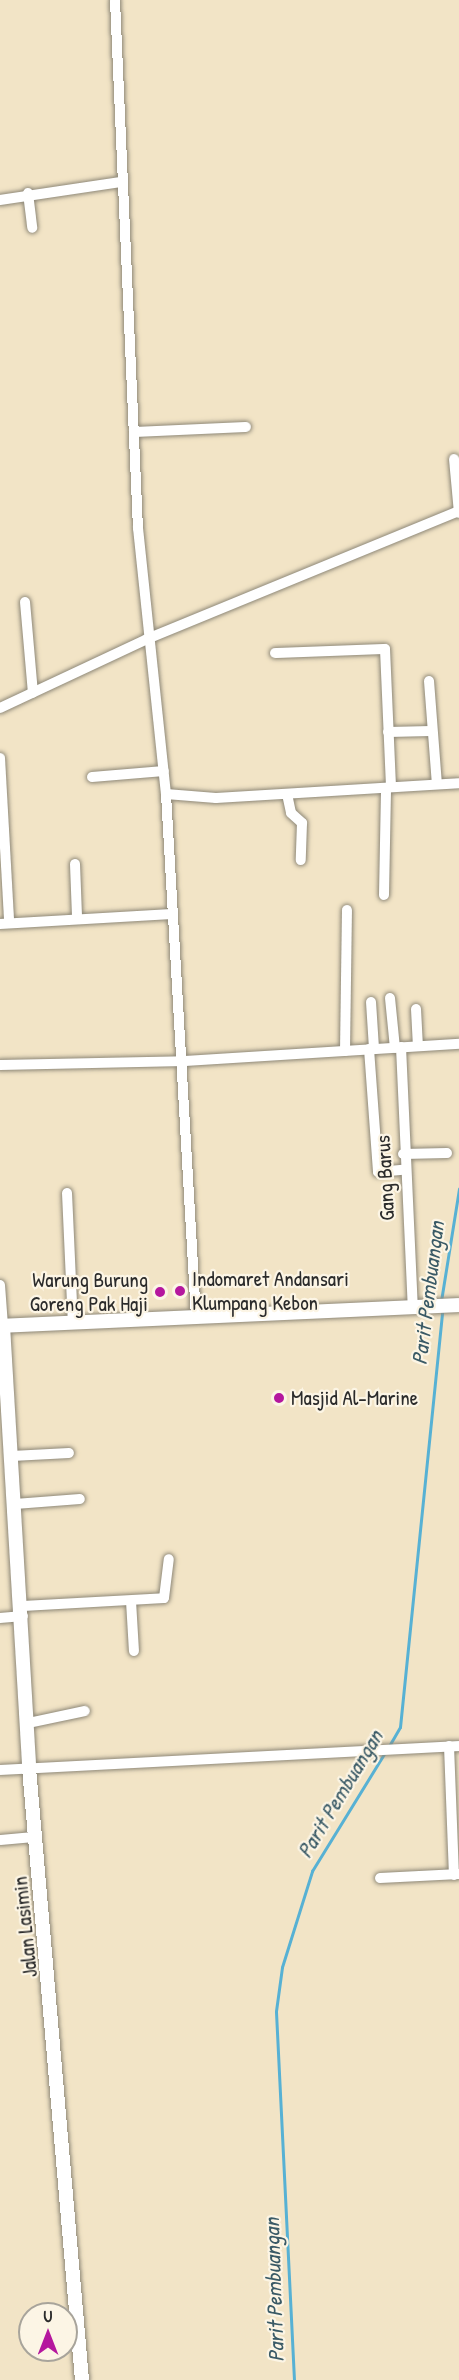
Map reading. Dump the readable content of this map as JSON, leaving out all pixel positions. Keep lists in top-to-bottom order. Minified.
{"streets":{"street":["Gang Barus","Jalan Lasimin"]},"water":["Parit Pembuangan"],"places":["Indomaret Andansari Klumpang Kebon","Warung Burung Goreng Pak Haji","Masjid Al-Marine"],"north":"top"}
